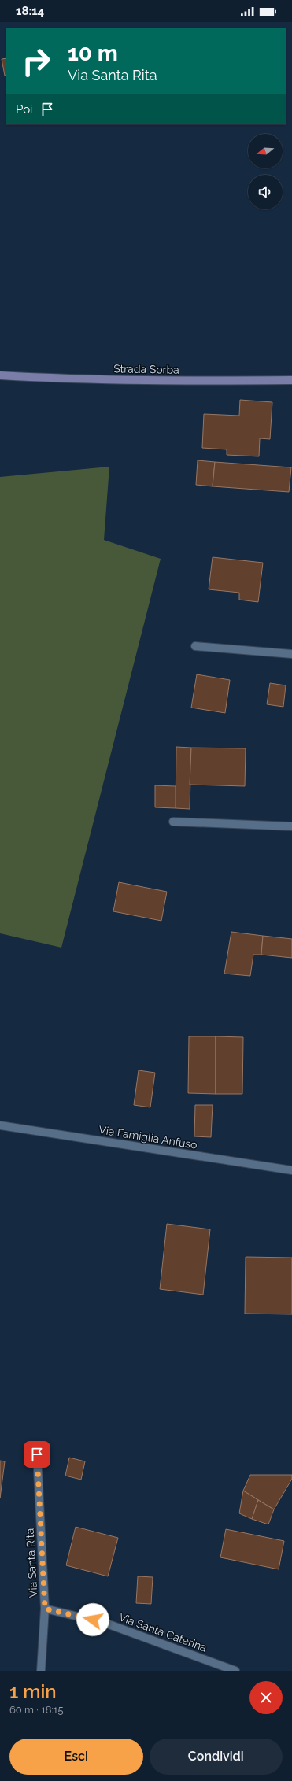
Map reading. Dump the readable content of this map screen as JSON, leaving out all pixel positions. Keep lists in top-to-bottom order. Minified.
{"streets":{"street":["Strada Sorba","Via Famiglia Anfuso","Via Santa Rita","Via Santa Caterina"]},"crossings":[["Via Santa Rita","Via Santa Caterina"]],"north":"left","page":{"status":"18:14","turn":["10 m","Via Santa Rita"],"then":"Poi","heading":["1 min","60 m · 18:15"],"buttons":["Esci","Condividi"]}}
